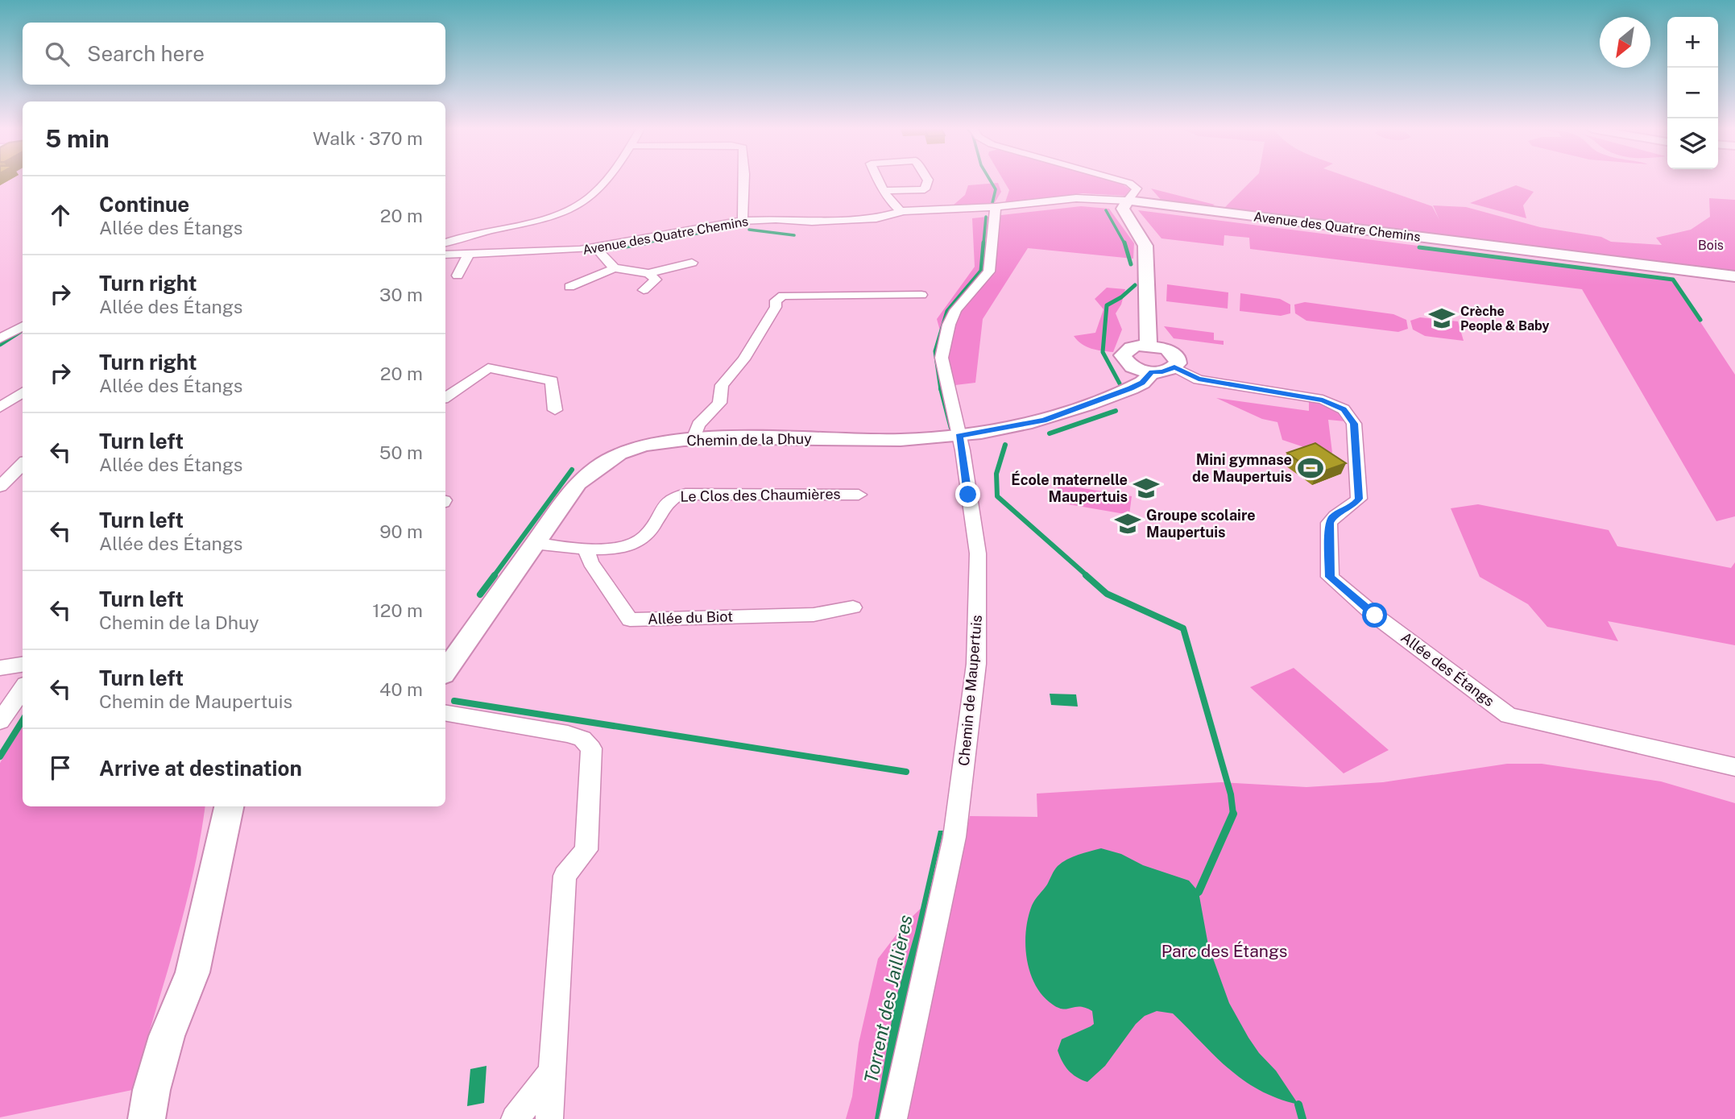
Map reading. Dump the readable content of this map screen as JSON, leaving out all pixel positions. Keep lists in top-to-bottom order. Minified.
{"streets":{"street":["Avenue des Quatre Chemins","Chemin de la Dhuy","Le Clos des Chaumières","Allée du Biot","Allée des Étangs","Chemin de Maupertuis"]},"crossings":[["Avenue des Quatre Chemins","Chemin de Maupertuis"],["Chemin de la Dhuy","Chemin de Maupertuis"],["Le Clos des Chaumières","Allée du Biot"]],"water":["Torrent des Jaillières"],"parks":["Bois","Parc des Étangs"],"places":{"school or university":["Crèche People & Baby","École maternelle Maupertuis","Groupe scolaire Maupertuis"],"sports":["Mini gymnase de Maupertuis"]},"north":"bottom left","page":{"map_buttons":["+","−"],"search":"Search here","heading":["5 min","Walk · 370 m"],"list":[["Continue","Allée des Étangs","20 m"],["Turn right","Allée des Étangs","30 m"],["Turn right","Allée des Étangs","20 m"],["Turn left","Allée des Étangs","50 m"],["Turn left","Allée des Étangs","90 m"],["Turn left","Chemin de la Dhuy","120 m"],["Turn left","Chemin de Maupertuis","40 m"],"Arrive at destination"]}}
